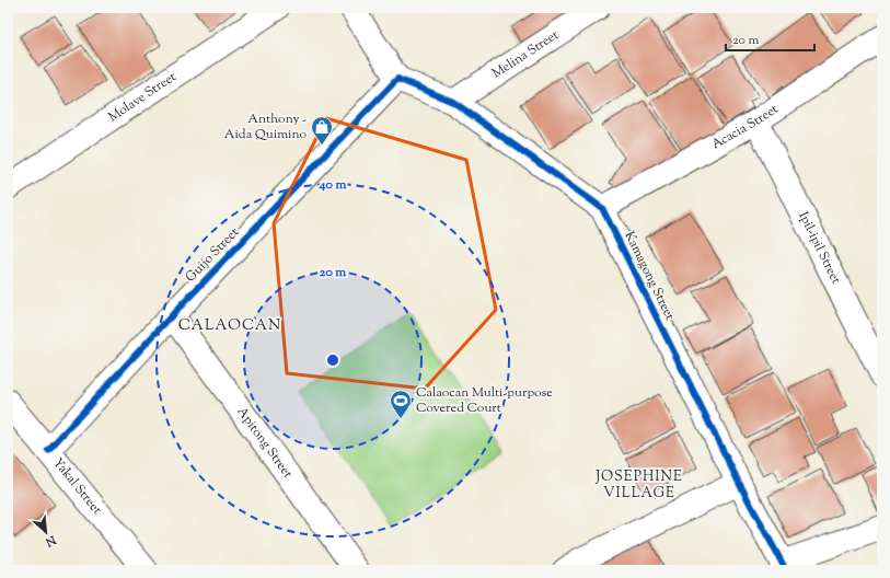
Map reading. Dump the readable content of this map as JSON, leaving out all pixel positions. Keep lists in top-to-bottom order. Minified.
{"streets":{"street":["Melina Street","Molave Street","Acacia Street","Ipil-ipil Street","Guijo Street","Kamagong Street","Apitong Street","Yakal Street"]},"crossings":[["Melina Street","Kamagong Street"],["Acacia Street","Ipil-ipil Street"],["Acacia Street","Kamagong Street"],["Guijo Street","Kamagong Street"],["Guijo Street","Apitong Street"],["Guijo Street","Yakal Street"]],"districts":["CALAOCAN","JOSEPHINE VILLAGE"],"places":{"shop":["Anthony - Aida Quimino"],"sports":["Calaocan Multi-purpose Covered Court"]},"scale_bar":"20 m","north":"bottom right","rings":["40 m","20 m"]}
